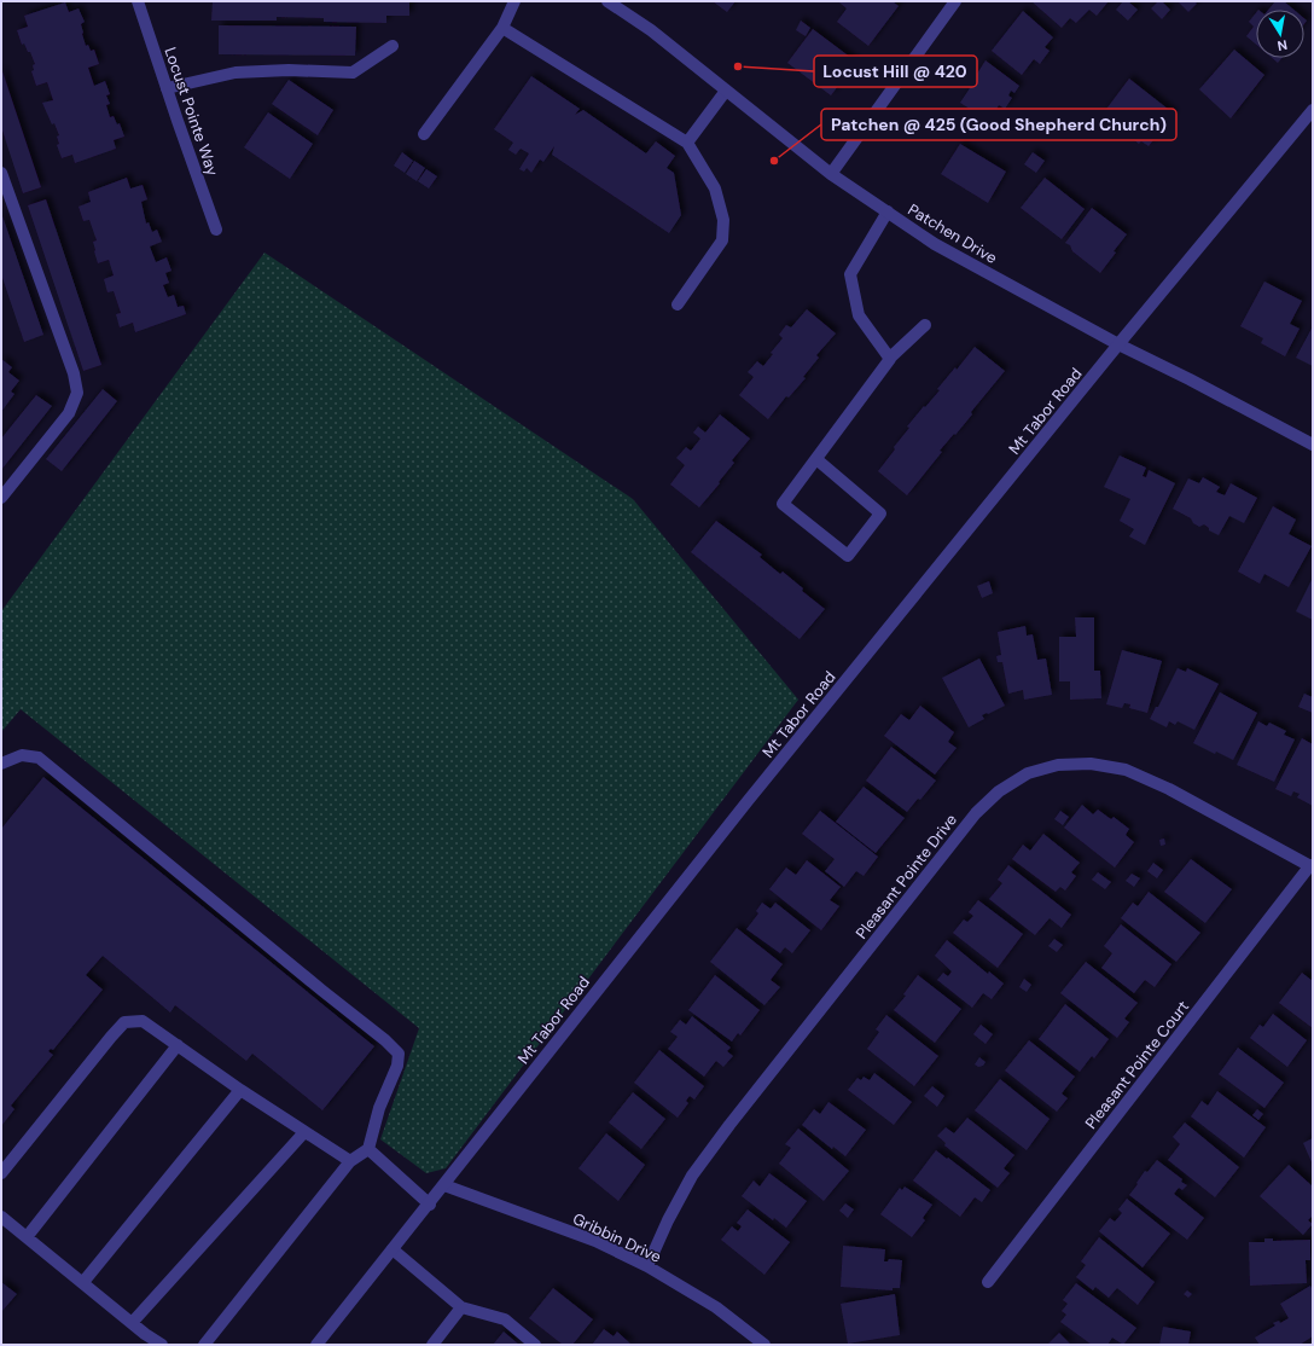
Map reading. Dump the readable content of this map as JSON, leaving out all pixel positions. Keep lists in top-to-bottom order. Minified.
{"streets":{"street":["Locust Pointe Way","Patchen Drive","Mt Tabor Road","Pleasant Pointe Drive","Pleasant Pointe Court","Gribbin Drive"]},"crossings":[["Patchen Drive","Mt Tabor Road"],["Mt Tabor Road","Gribbin Drive"],["Pleasant Pointe Drive","Pleasant Pointe Court"],["Pleasant Pointe Drive","Gribbin Drive"]],"places":["Locust Hill @ 420","Patchen @ 425 (Good Shepherd Church)"],"north":"bottom"}
